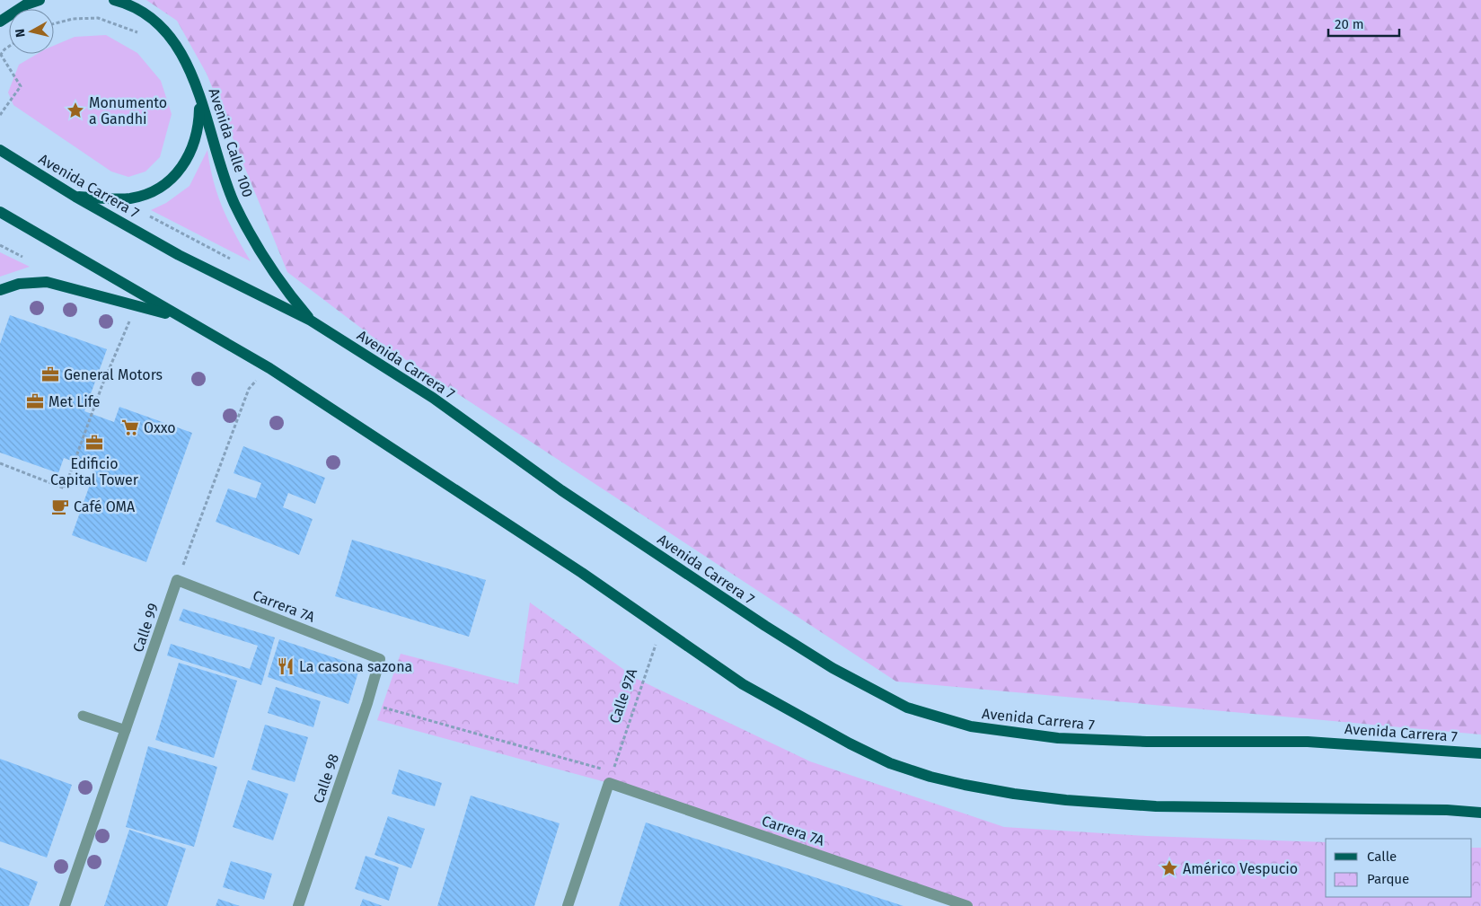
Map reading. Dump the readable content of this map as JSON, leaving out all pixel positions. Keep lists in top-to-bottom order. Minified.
{"streets":{"main road":["Avenida Calle 100","Avenida Carrera 7"],"street":["Carrera 7A","Calle 99","Calle 98"],"path":["Calle 97A"]},"crossings":[["Avenida Calle 100","Avenida Carrera 7"],["Carrera 7A","Calle 99"],["Carrera 7A","Calle 97A"],["Carrera 7A","Calle 98"]],"places":{"place":["Monumento a Gandhi","Américo Vespucio"],"office":["General Motors","Met Life","Edificio Capital Tower"],"supermarket":["Oxxo"],"cafe":["Café OMA"],"restaurant":["La casona sazona"]},"legend":["Calle","Parque"],"scale_bar":"20 m","north":"left"}
